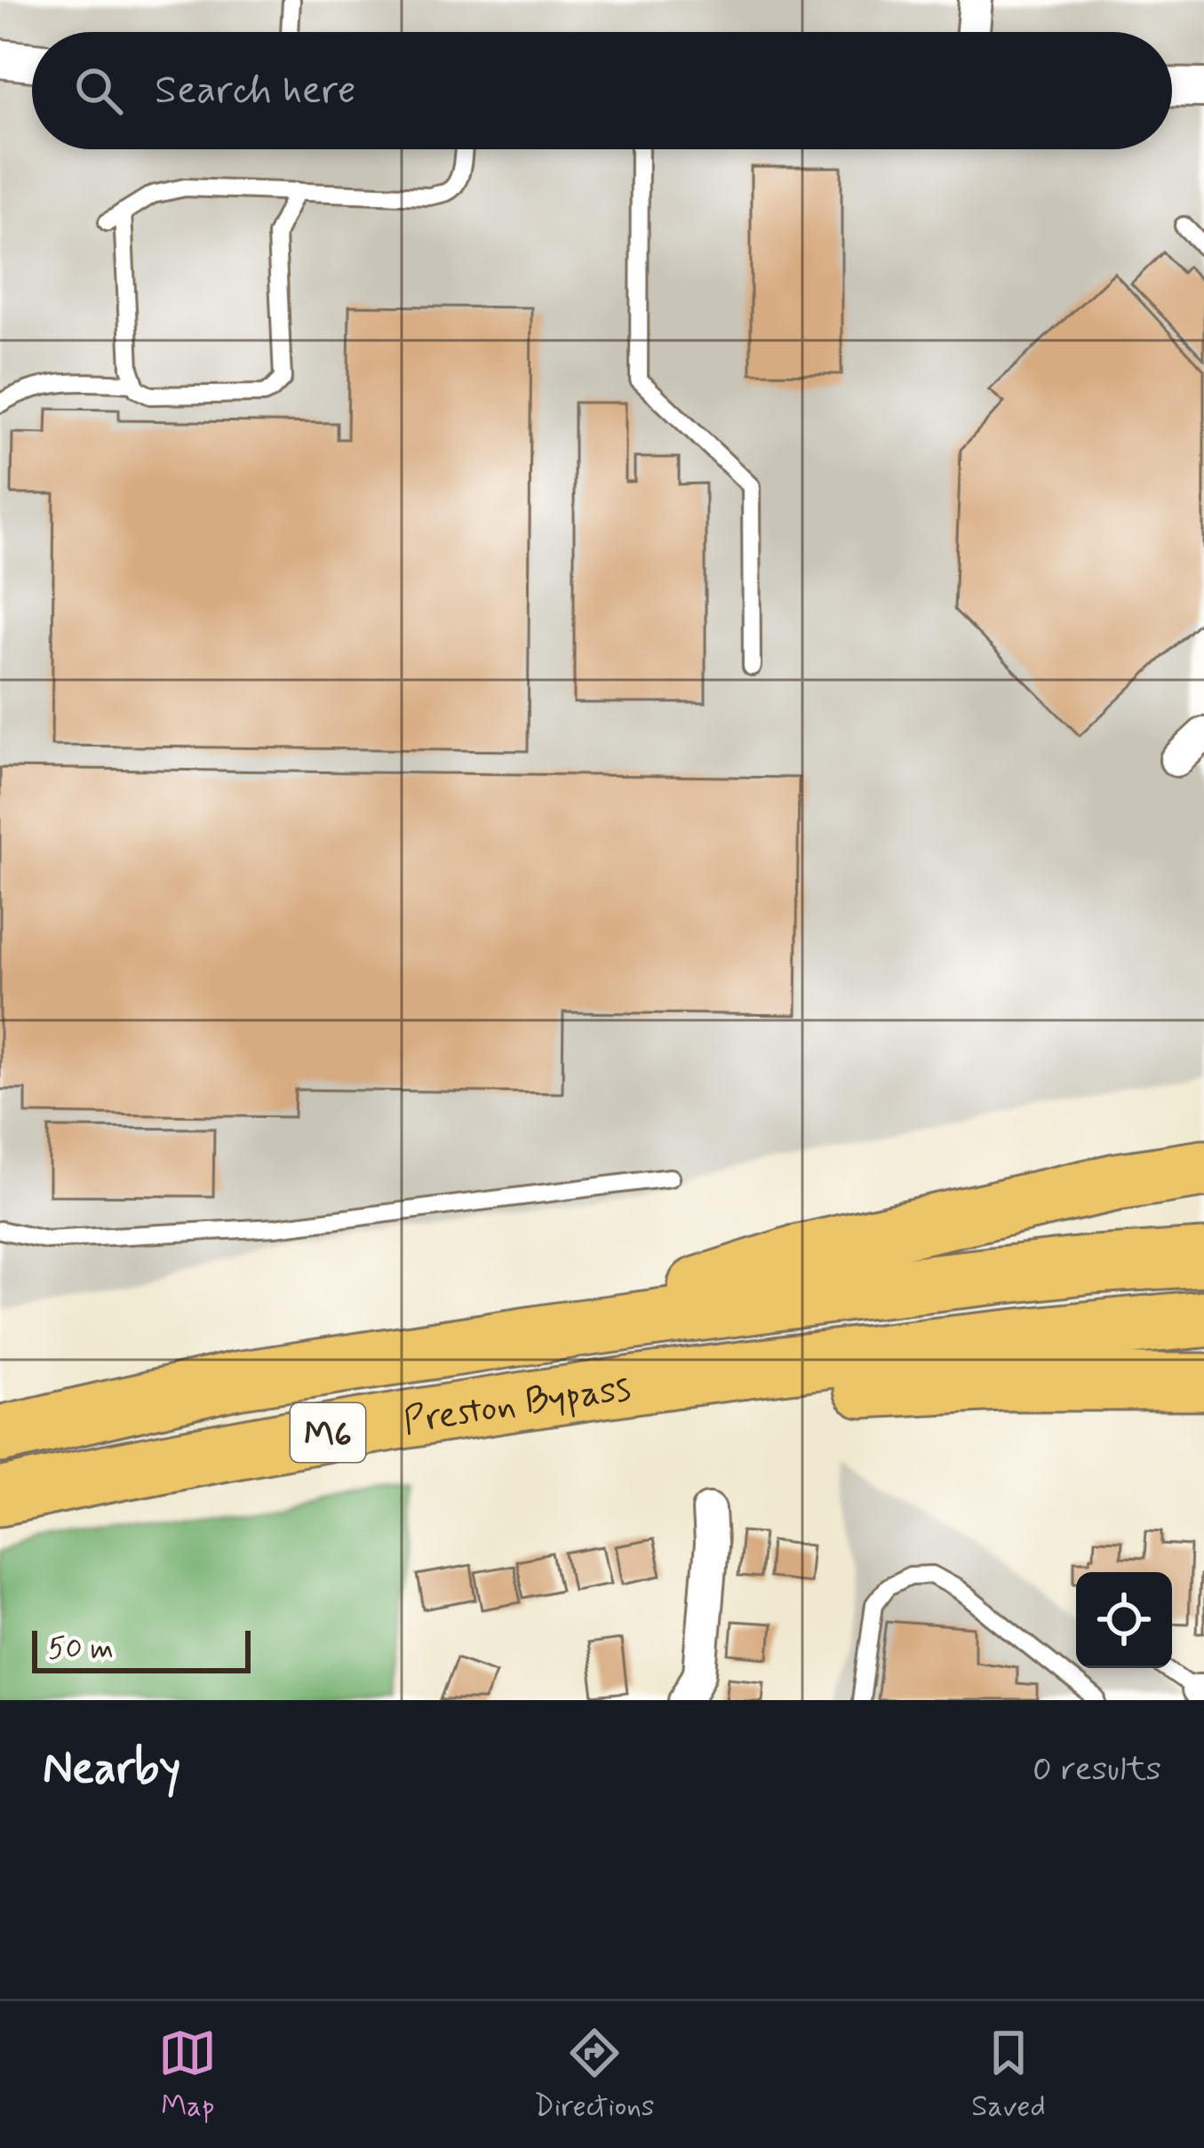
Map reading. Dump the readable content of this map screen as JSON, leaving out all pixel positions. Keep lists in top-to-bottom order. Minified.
{"streets":{"highway":["Preston Bypass","M6"]},"crossings":[["Preston Bypass","M6"]],"scale_bar":"50 m","page":{"search":"Search here","scale":"50 m","heading":["Nearby","0 results"],"nav":["Map","Directions","Saved"]}}
